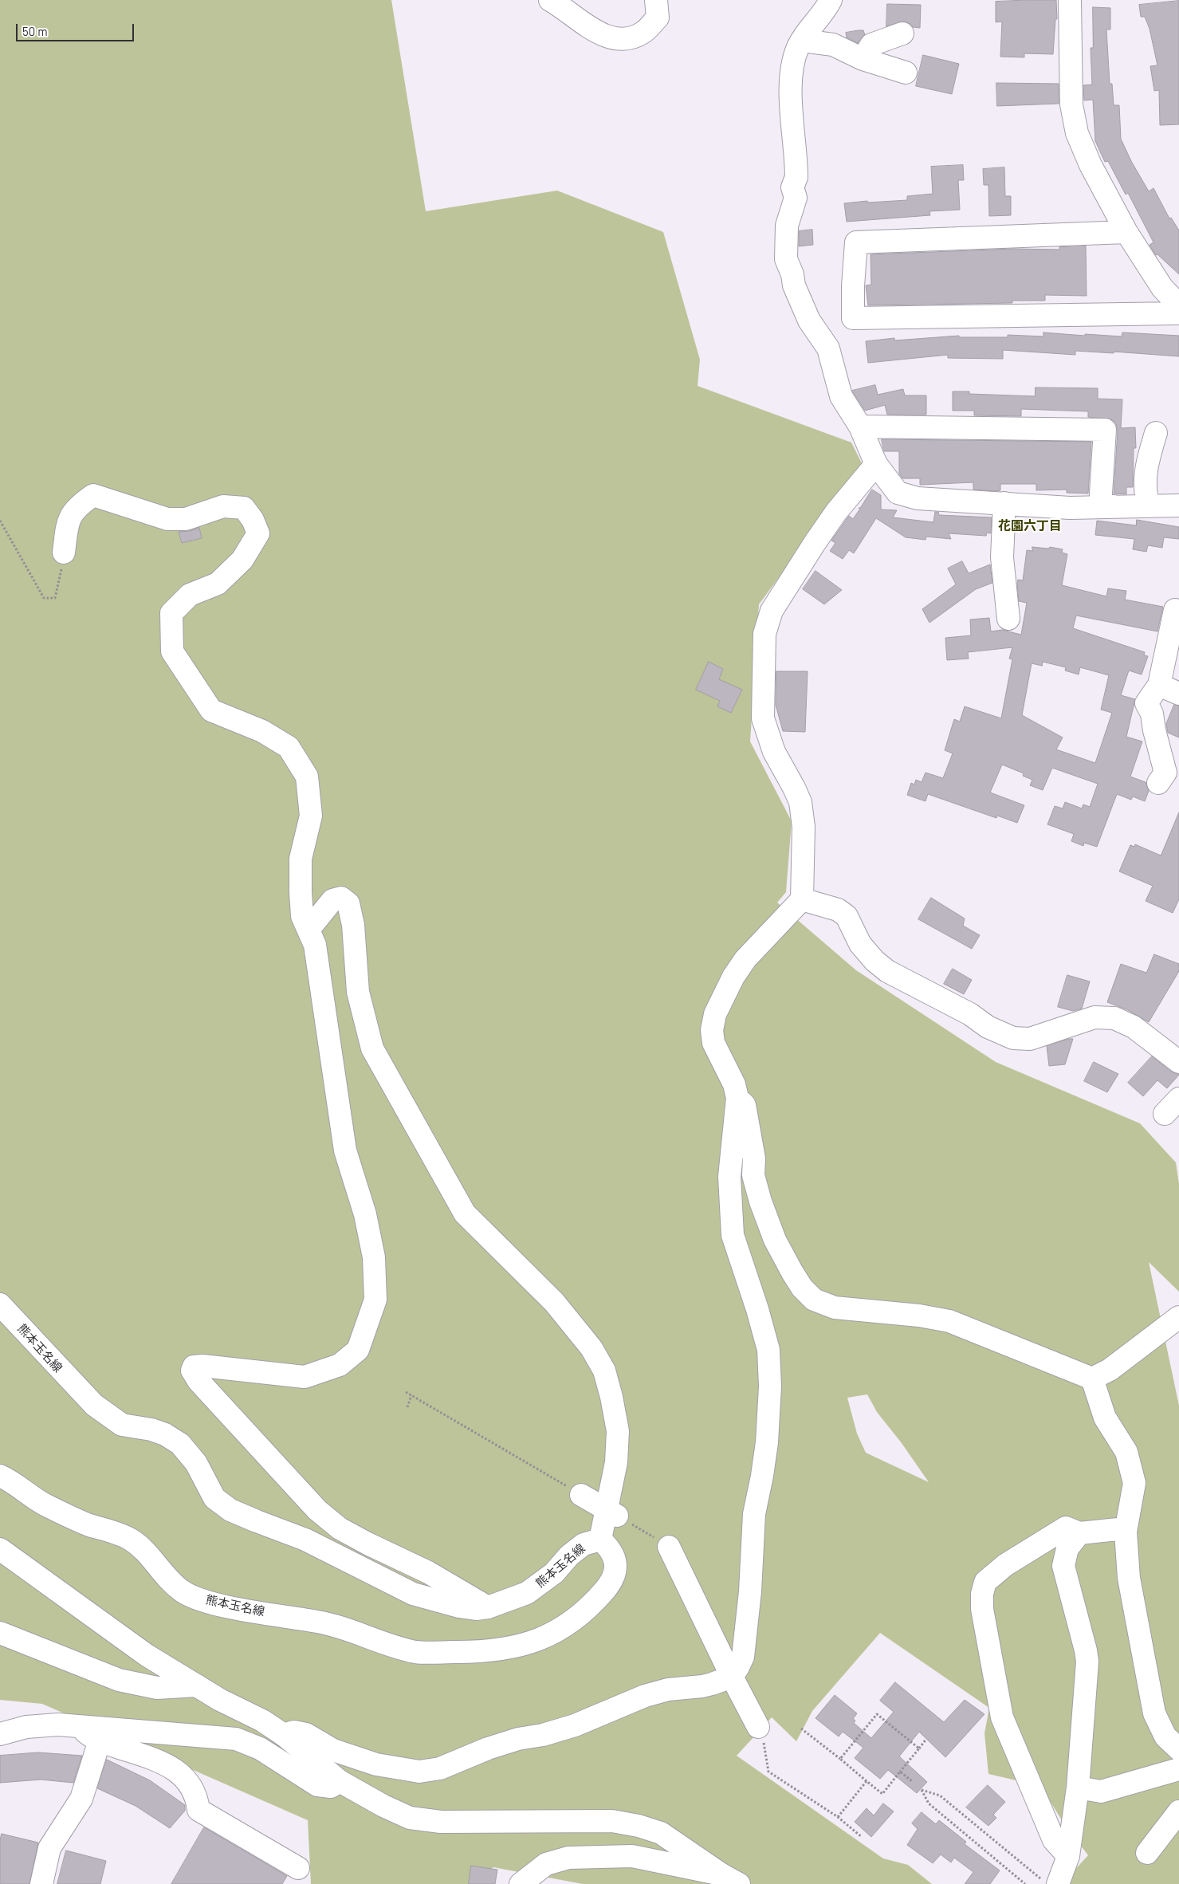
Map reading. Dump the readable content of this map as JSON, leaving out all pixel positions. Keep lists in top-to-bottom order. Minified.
{"streets":{"street":["熊本玉名線"]},"districts":["花園六丁目"],"scale_bar":"50 m"}
